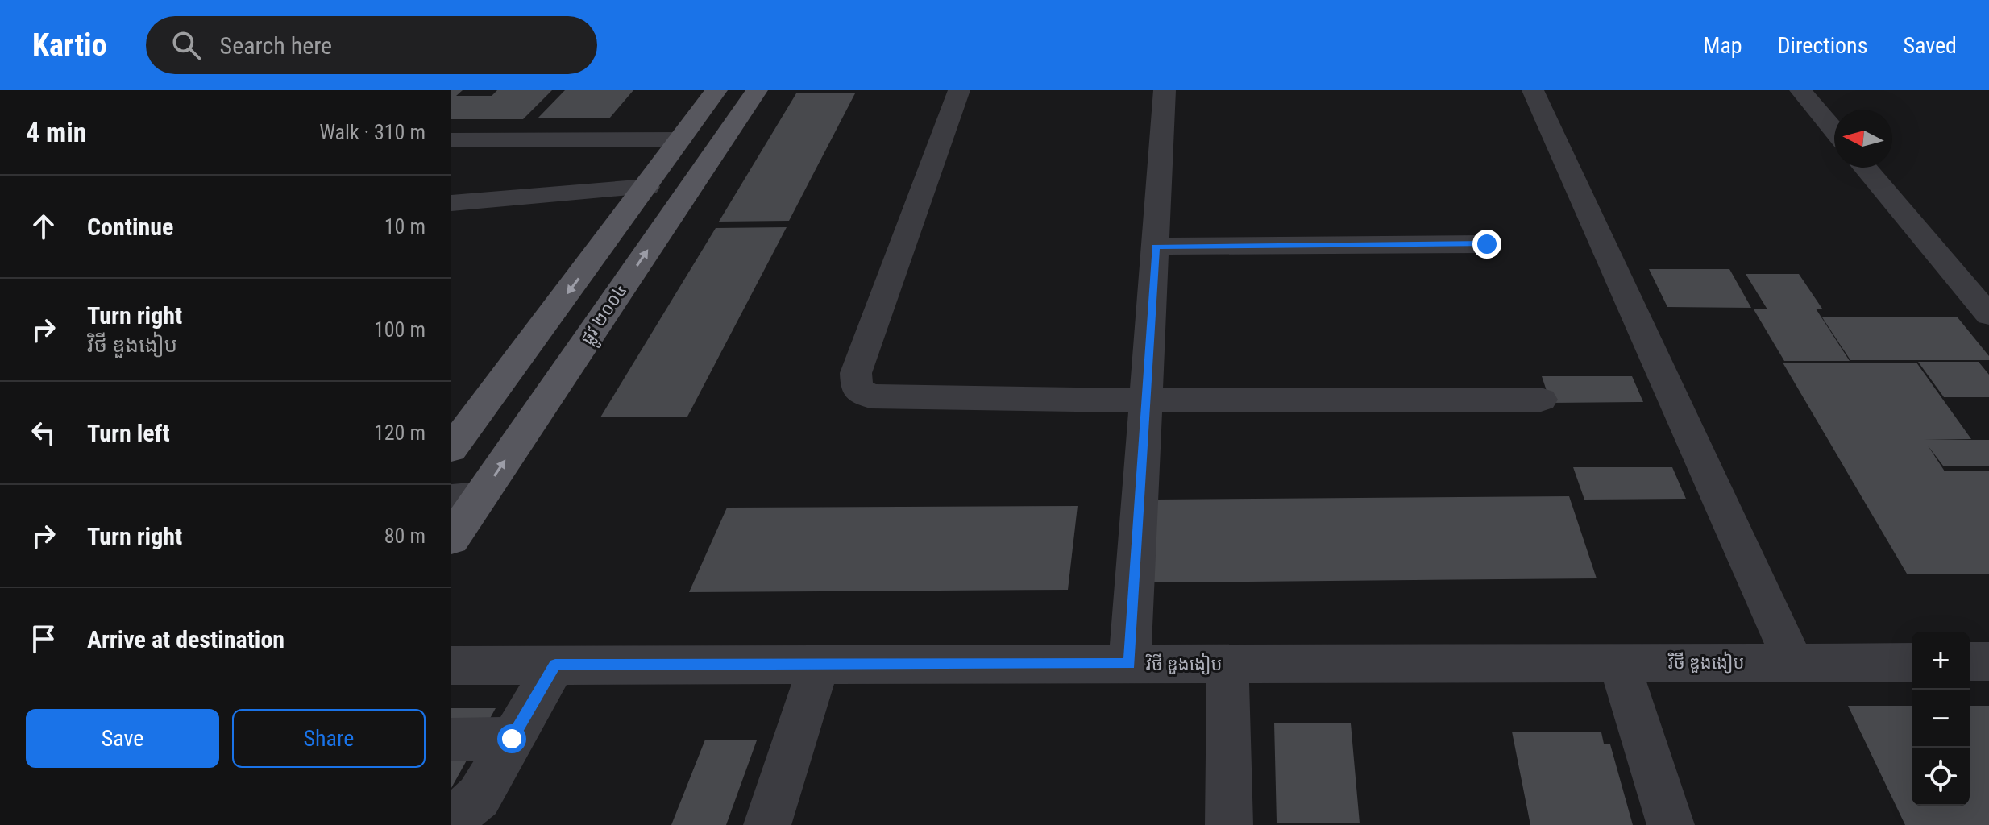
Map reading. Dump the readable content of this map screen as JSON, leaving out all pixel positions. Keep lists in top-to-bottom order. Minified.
{"streets":{"main road":["ផ្លូវ ២០០៤"],"street":["វិថី ឌួងងៀប"]},"north":"left","page":{"header":"Kartio","search":"Search here","nav":["Map","Directions","Saved"],"heading":["4 min","Walk · 310 m"],"list":[["Continue","10 m"],["Turn right","វិថី ឌួងងៀប","100 m"],["Turn left","120 m"],["Turn right","80 m"],"Arrive at destination"],"map_buttons":["+","−"],"buttons":["Save","Share"]}}
